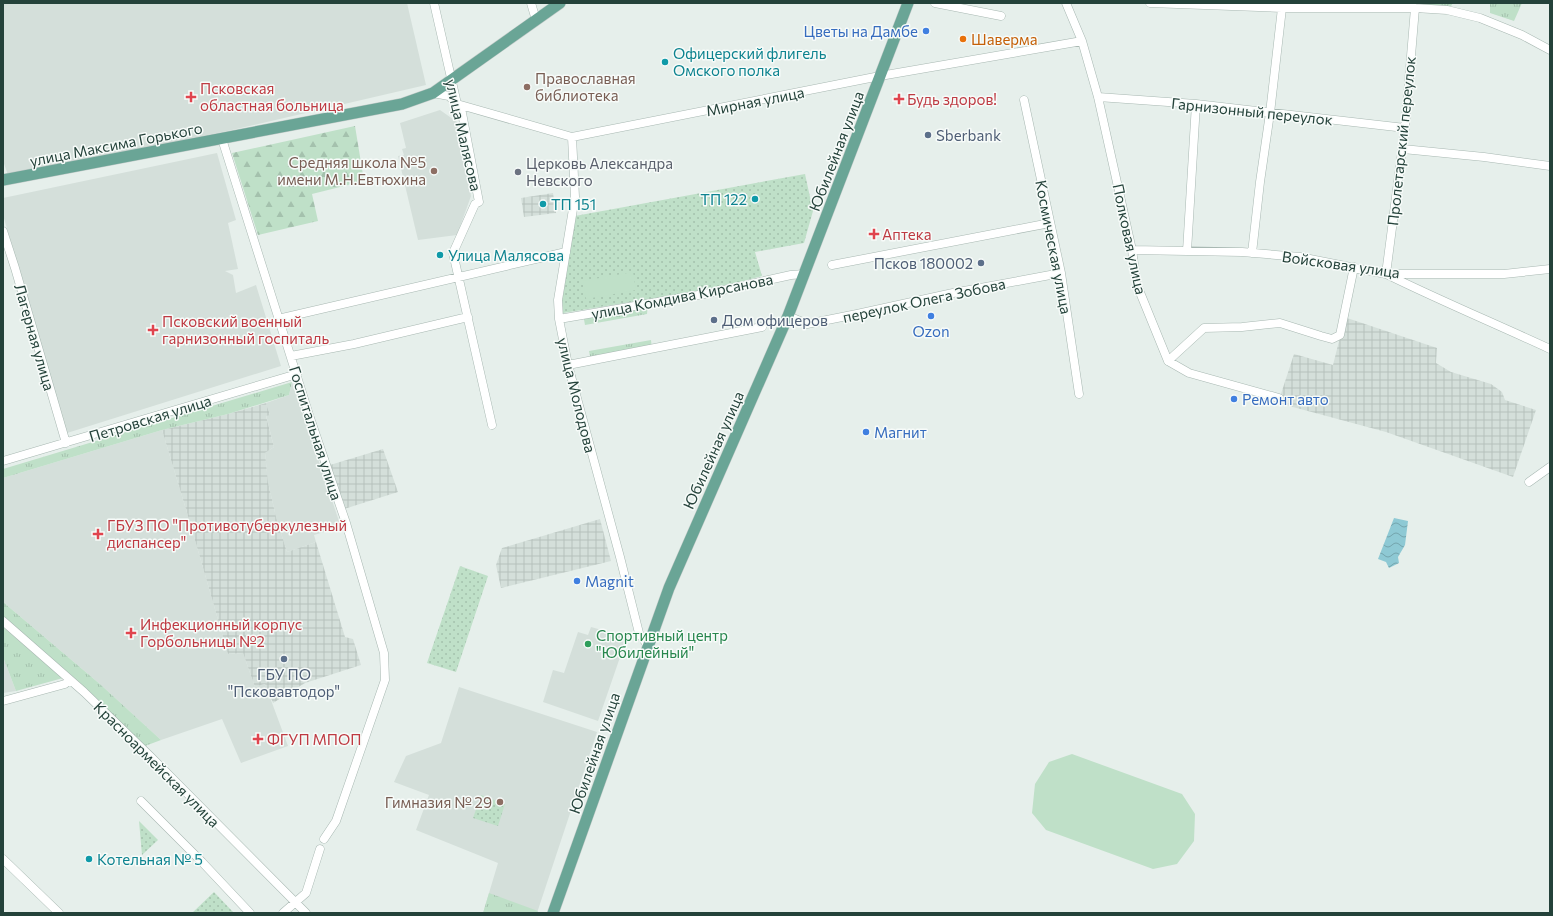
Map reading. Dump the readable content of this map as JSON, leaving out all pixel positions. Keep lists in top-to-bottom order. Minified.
{"streets":{"main road":["улица Максима Горького","Юбилейная улица"],"street":["Мирная улица","Гарнизонный переулок","улица Малясова","Пролетарский переулок","Полковая улица","Космическая улица","Войсковая улица","улица Комдива Кирсанова","переулок Олега Зобова","Лагерная улица","улица Молодова","Петровская улица","Госпитальная улица","Красноармейская улица"]},"crossings":[["Мирная улица","улица Малясова"],["Мирная улица","улица Максима Горького"],["Мирная улица","Юбилейная улица"],["Мирная улица","Полковая улица"],["Мирная улица","улица Молодова"],["Гарнизонный переулок","Пролетарский переулок"],["Гарнизонный переулок","Полковая улица"],["улица Малясова","улица Максима Горького"],["Пролетарский переулок","Войсковая улица"],["улица Максима Горького","Госпитальная улица"],["Юбилейная улица","улица Комдива Кирсанова"],["Юбилейная улица","переулок Олега Зобова"],["Юбилейная улица","улица Молодова"],["Полковая улица","Войсковая улица"],["Космическая улица","переулок Олега Зобова"],["улица Комдива Кирсанова","улица Молодова"],["Лагерная улица","Петровская улица"],["Петровская улица","Госпитальная улица"]],"places":{"other":["Цветы на Дамбе","Шаверма","Офицерский флигель Омского полка","Православная библиотека","Sberbank","Средняя школа №5 имени М.Н.Евтюхина","Церковь Александра Невского","ТП 122","ТП 151","Улица Малясова","Псков 180002","Ozon","Дом офицеров","Ремонт авто","Магнит","Magnit","Спортивный центр \"Юбилейный\"","ГБУ ПО \"Псковавтодор\"","Гимназия № 29","Котельная № 5"],"health":["Псковская областная больница","Будь здоров!","Аптека","Псковский военный гарнизонный госпиталь","ГБУЗ ПО \"Противотуберкулезный диспансер\"","Инфекционный корпус Горбольницы №2","ФГУП МПОП"]}}
